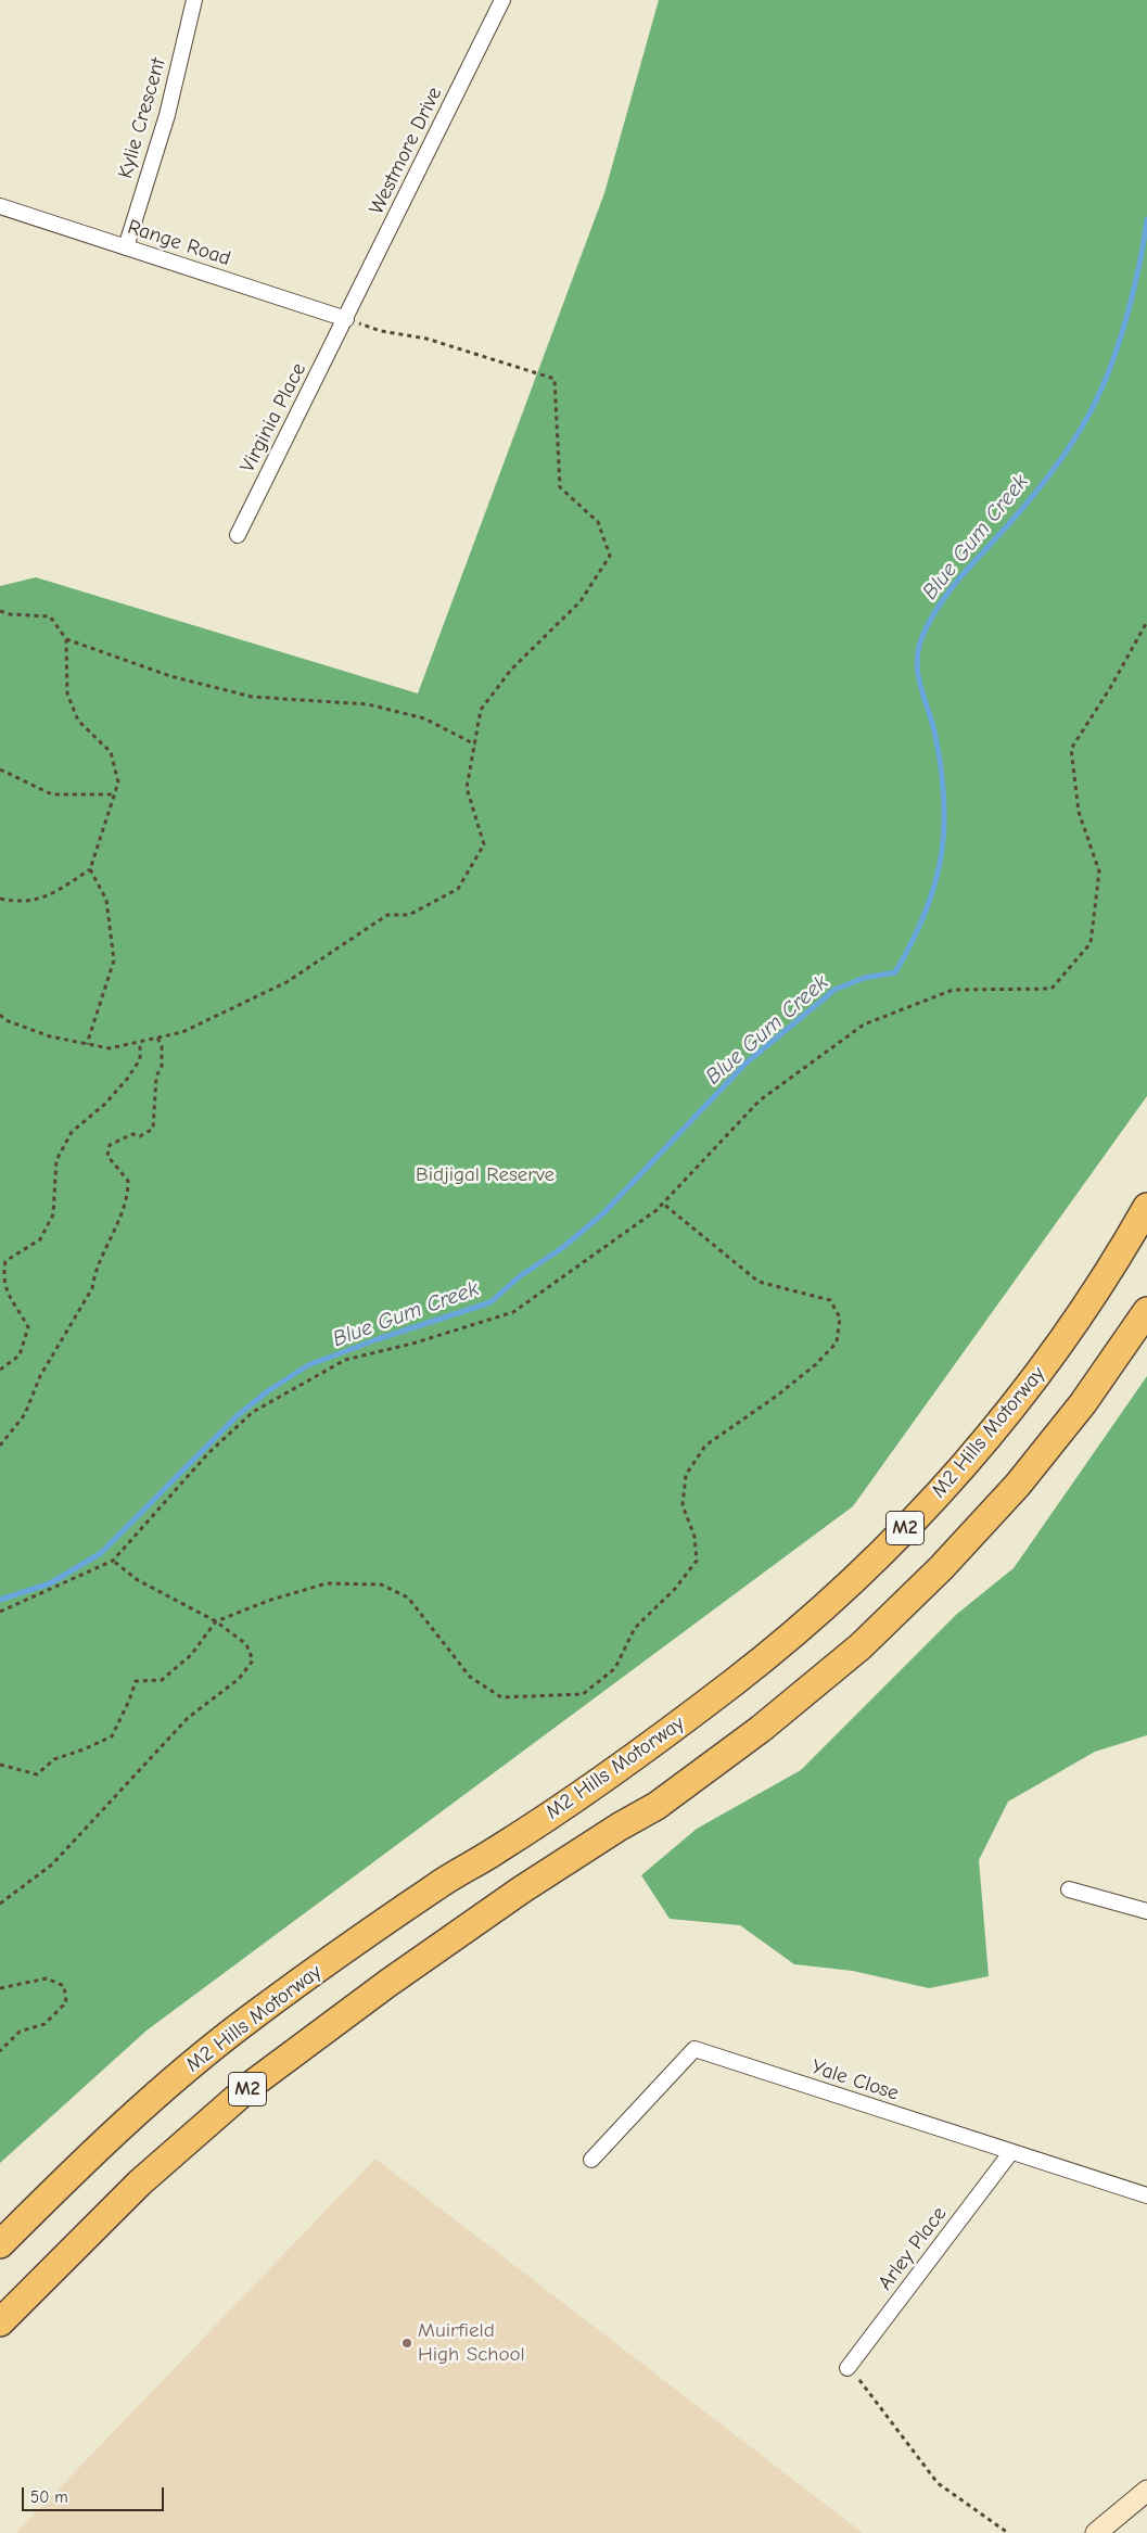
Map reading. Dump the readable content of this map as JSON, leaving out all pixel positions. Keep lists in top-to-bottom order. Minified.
{"streets":{"highway":["M2 Hills Motorway","M2"],"street":["Kylie Crescent","Westmore Drive","Range Road","Virginia Place","Yale Close","Arley Place"]},"crossings":[["Kylie Crescent","Range Road"],["Westmore Drive","Range Road"],["Westmore Drive","Virginia Place"],["Range Road","Virginia Place"],["Yale Close","Arley Place"]],"water":["Blue Gum Creek"],"parks":["Bidjigal Reserve"],"places":["Muirfield High School"],"scale_bar":"50 m"}
